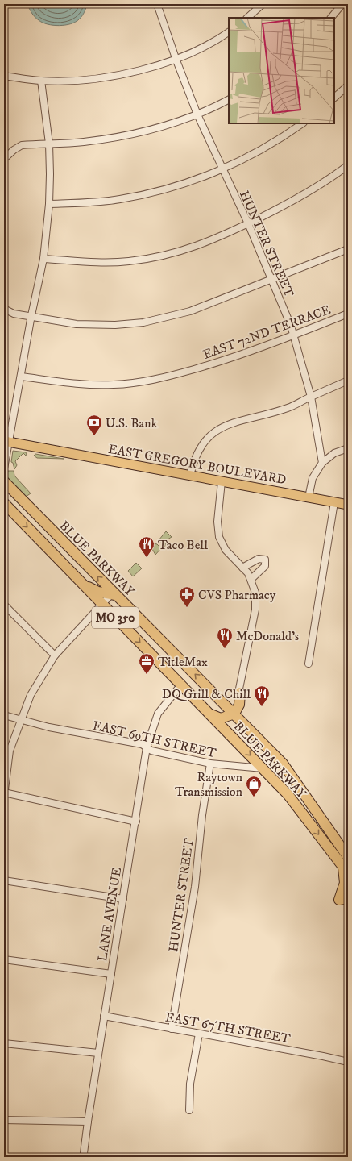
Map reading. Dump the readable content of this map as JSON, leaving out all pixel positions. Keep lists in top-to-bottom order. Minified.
{"streets":{"highway":["BLUE PARKWAY","MO 350"],"main road":["EAST GREGORY BOULEVARD"],"street":["HUNTER STREET","EAST 72ND TERRACE","EAST 69TH STREET","LANE AVENUE","EAST 67TH STREET"]},"crossings":[["HUNTER STREET","EAST 72ND TERRACE"],["HUNTER STREET","EAST 69TH STREET"],["HUNTER STREET","EAST 67TH STREET"],["BLUE PARKWAY","EAST 69TH STREET"],["BLUE PARKWAY","LANE AVENUE"],["EAST 69TH STREET","LANE AVENUE"],["LANE AVENUE","EAST 67TH STREET"]],"places":{"bank":["U.S. Bank"],"restaurant":["Taco Bell","McDonald's","DQ Grill & Chill"],"pharmacy":["CVS Pharmacy"],"office":["TitleMax"],"shop":["Raytown Transmission"]}}
